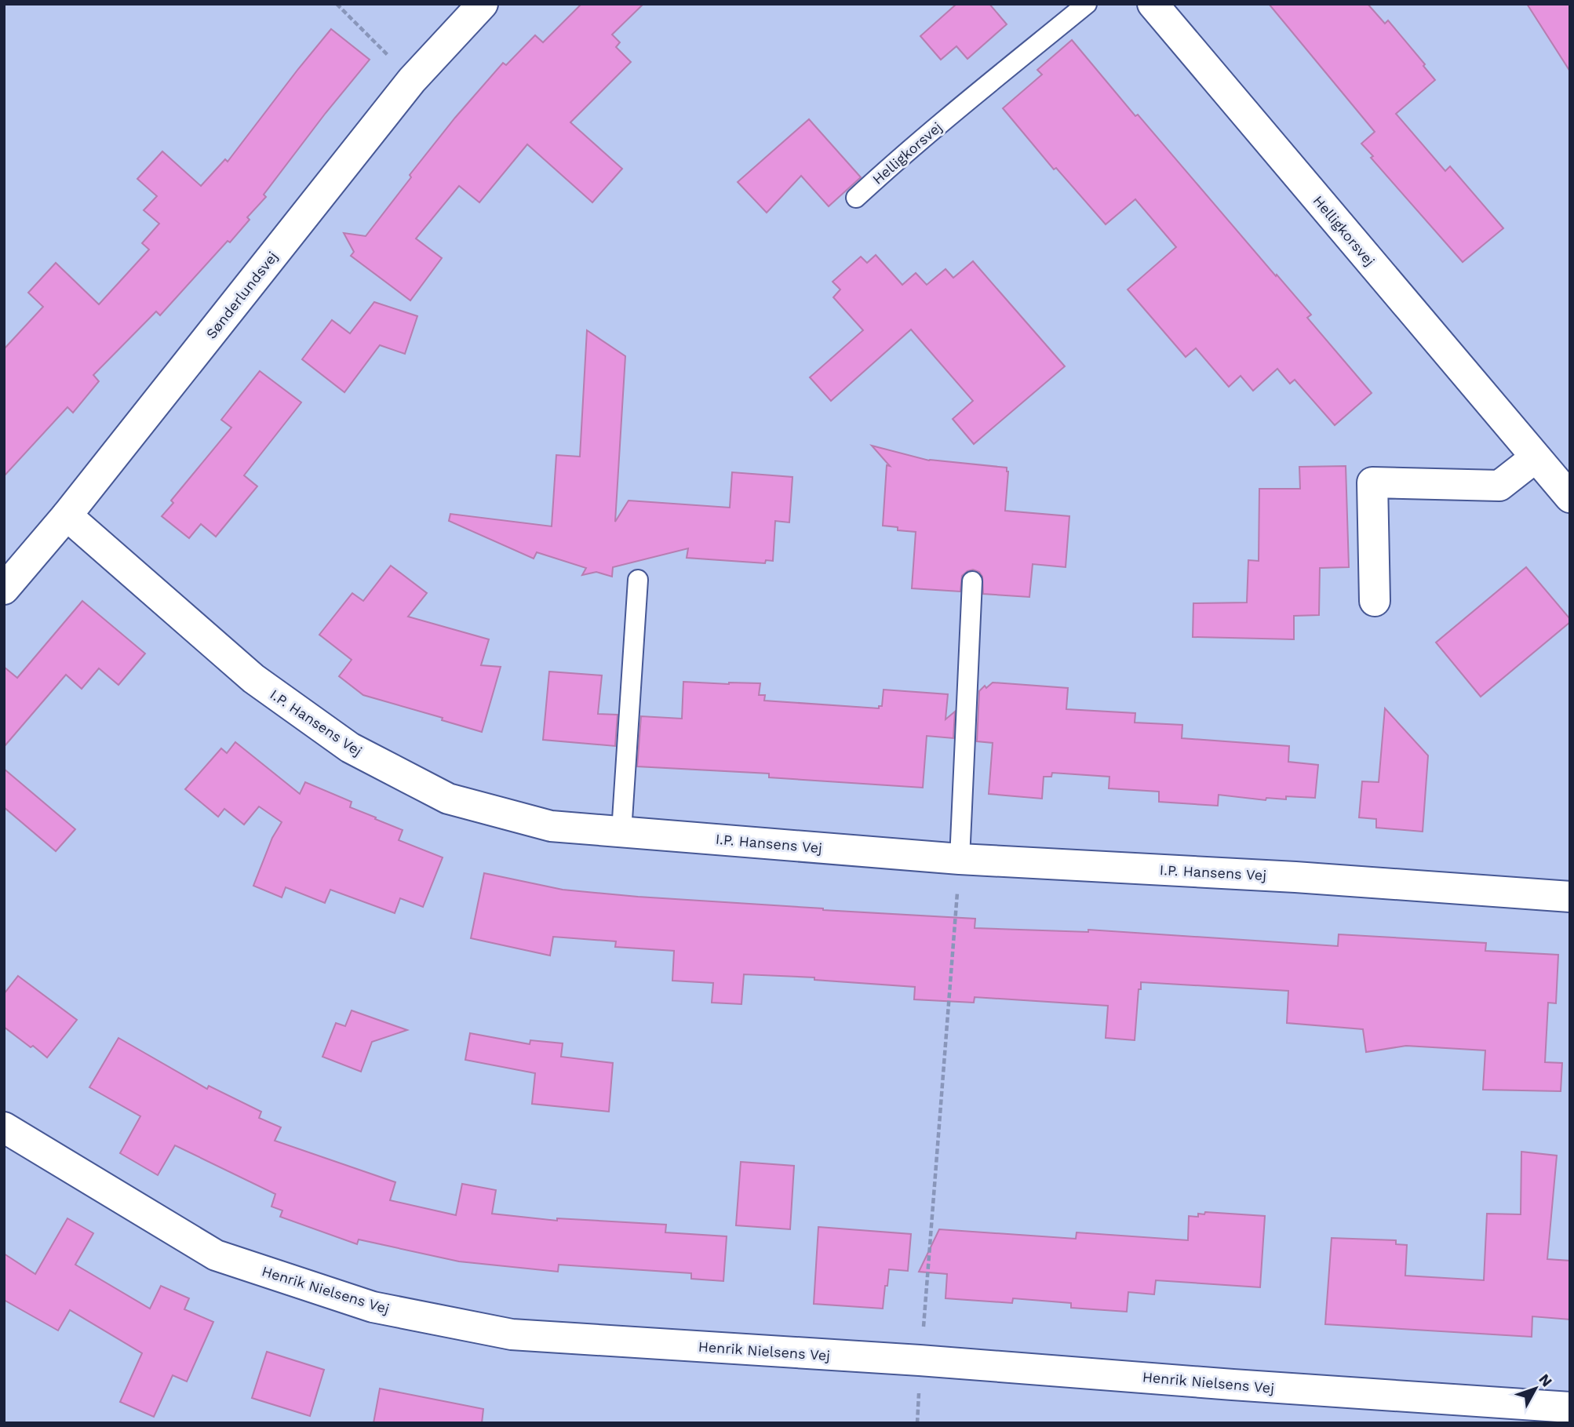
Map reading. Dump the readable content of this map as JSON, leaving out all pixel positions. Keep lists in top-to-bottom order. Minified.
{"streets":{"street":["Helligkorsvej","Sønderlundsvej","I.P. Hansens Vej","Henrik Nielsens Vej"]},"crossings":[["Sønderlundsvej","I.P. Hansens Vej"]],"north":"top right"}
